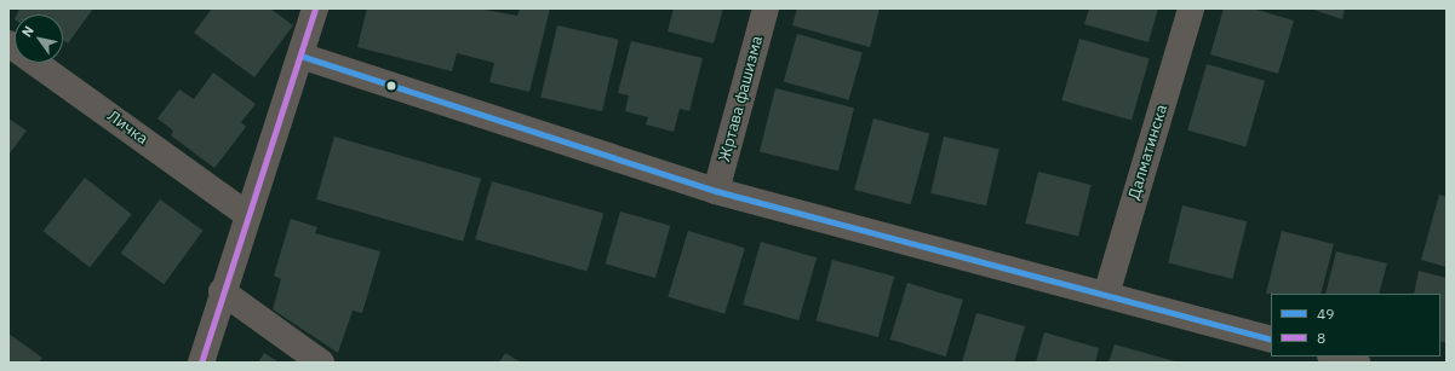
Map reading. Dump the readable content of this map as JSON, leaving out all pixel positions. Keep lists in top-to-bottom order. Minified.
{"streets":{"street":["Жртава фашизма","Личка","Далматинска"]},"lines":["transit line 8","transit line 49"],"legend":["49","8"],"north":"top left"}
